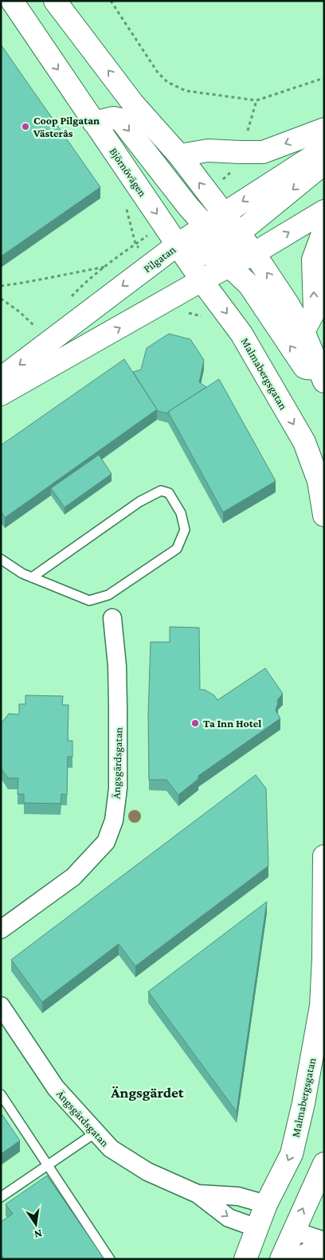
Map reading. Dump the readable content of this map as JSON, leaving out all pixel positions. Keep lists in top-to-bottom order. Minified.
{"streets":{"main road":["Björnövägen","Pilgatan","Malmabergsgatan"],"street":["Ängsgärdsgatan"]},"crossings":[["Björnövägen","Pilgatan"],["Björnövägen","Malmabergsgatan"],["Pilgatan","Malmabergsgatan"],["Malmabergsgatan","Ängsgärdsgatan"]],"one_way":["Malmabergsgatan"],"districts":["Ängsgärdet"],"places":["Coop Pilgatan Västerås","Ta Inn Hotel"],"north":"bottom"}
